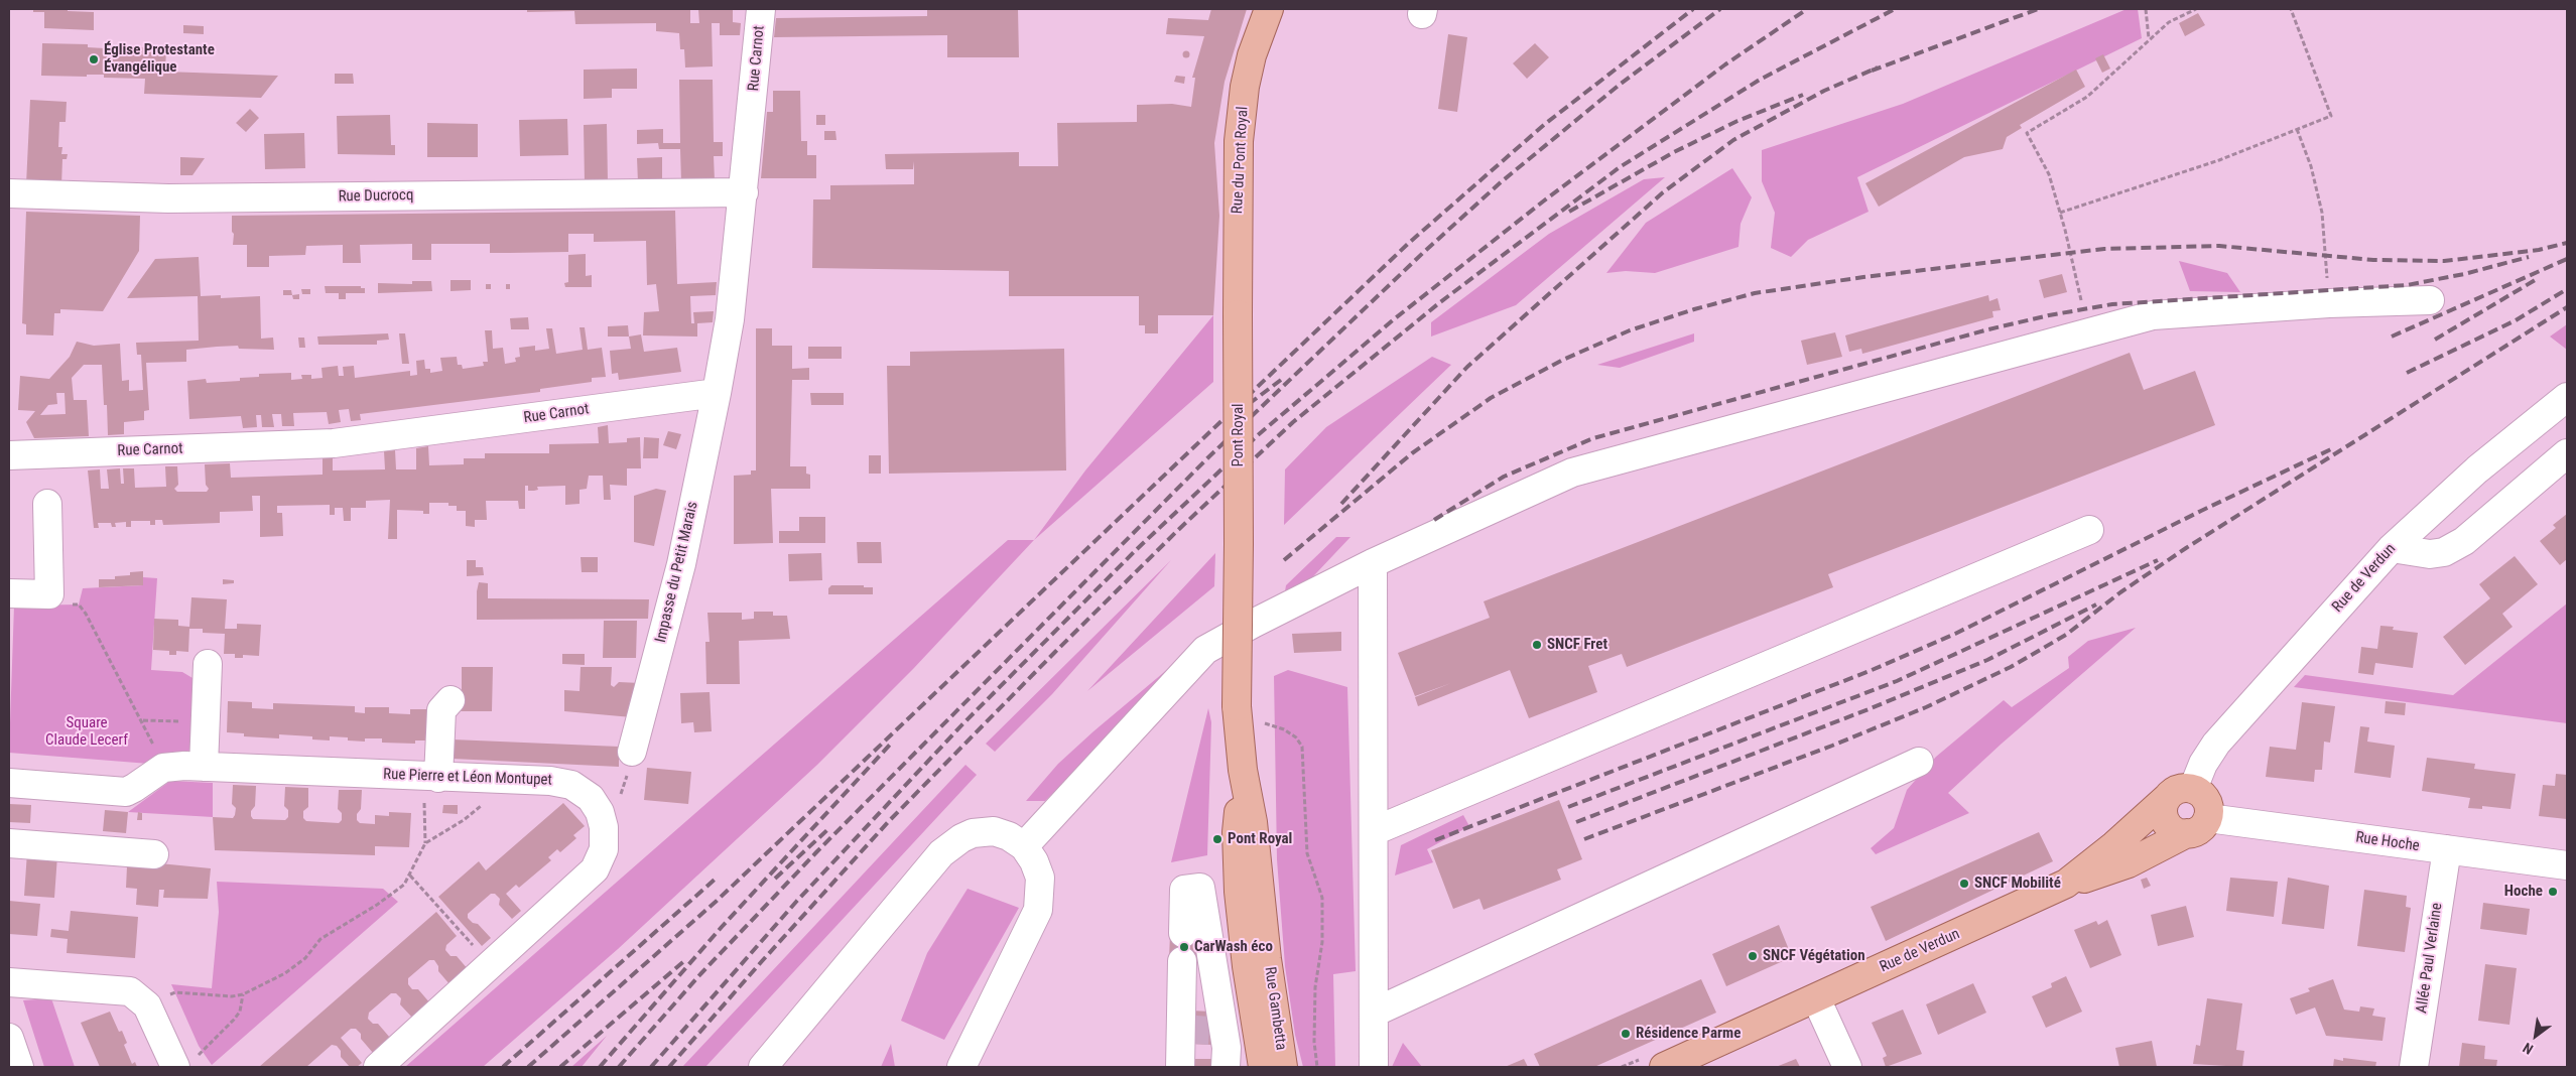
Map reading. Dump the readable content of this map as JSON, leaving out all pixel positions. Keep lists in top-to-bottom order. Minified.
{"streets":{"main road":["Rue du Pont Royal","Pont Royal","Rue de Verdun","Rue Gambetta"],"street":["Rue Carnot","Rue Ducrocq","Impasse du Petit Marais","Rue Pierre et Léon Montupet","Rue Hoche","Allée Paul Verlaine"]},"crossings":[["Rue Carnot","Rue Ducrocq"],["Rue Carnot","Impasse du Petit Marais"],["Rue du Pont Royal","Pont Royal"],["Pont Royal","Rue Gambetta"],["Rue de Verdun","Rue Hoche"],["Rue Hoche","Allée Paul Verlaine"]],"parks":["Square Claude Lecerf"],"places":["Église Protestante Évangélique","SNCF Fret","Pont Royal","SNCF Mobilité","Hoche","CarWash éco","SNCF Végétation","Résidence Parme"],"north":"bottom left"}
